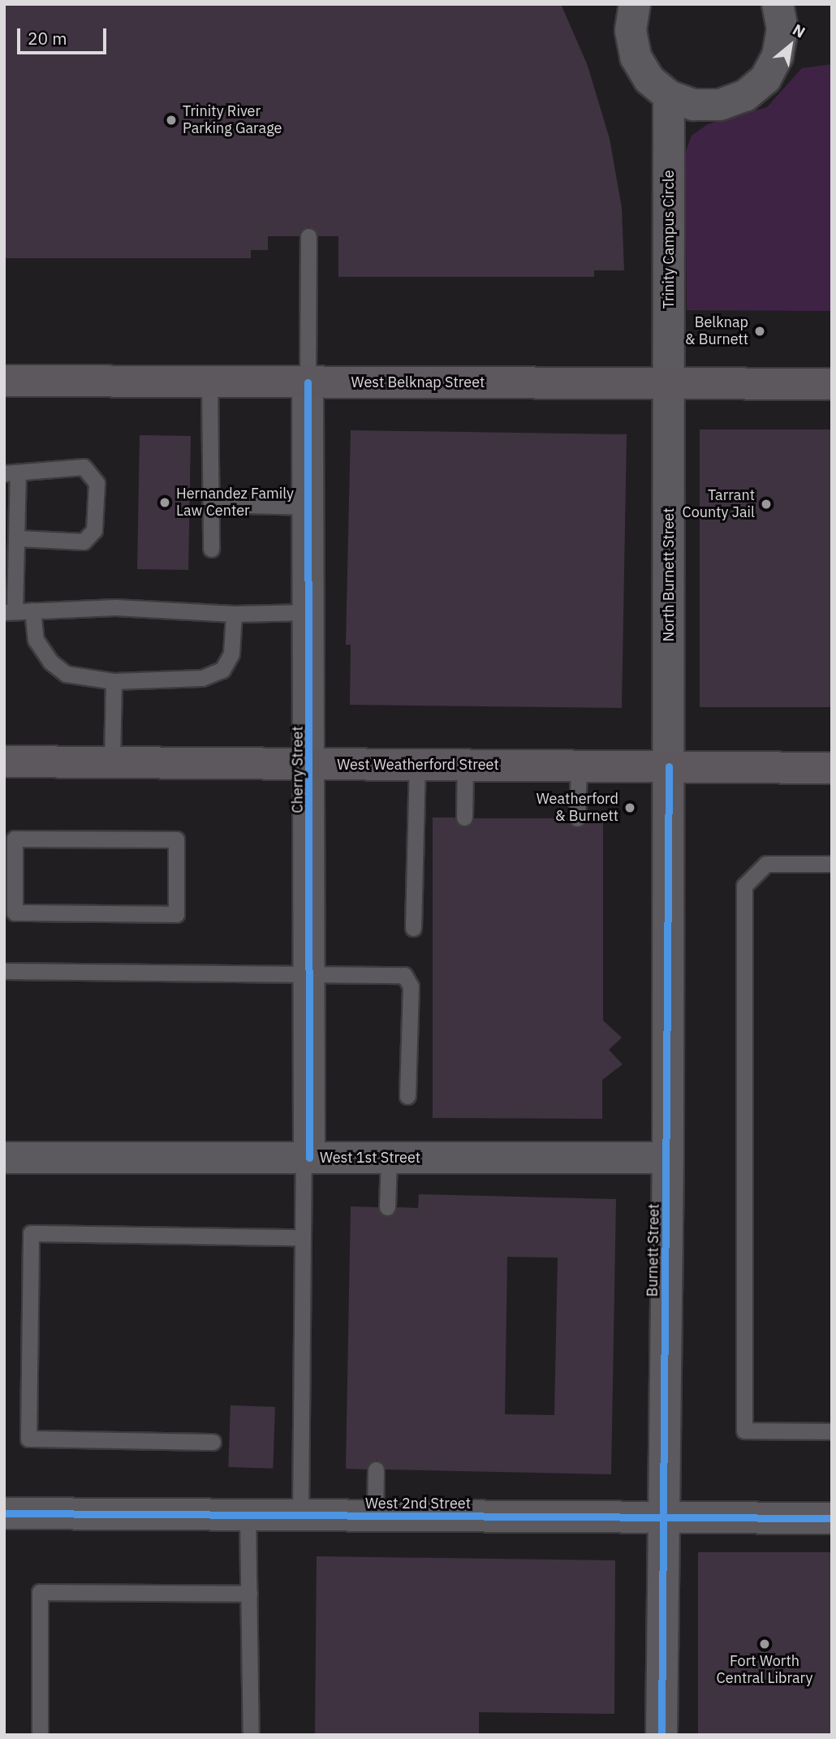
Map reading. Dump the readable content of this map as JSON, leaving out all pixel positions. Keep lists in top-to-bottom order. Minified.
{"streets":{"main road":["West Belknap Street","West Weatherford Street"],"street":["Trinity Campus Circle","North Burnett Street","Cherry Street","West 1st Street","Burnett Street","West 2nd Street"]},"crossings":[["Trinity Campus Circle","West Belknap Street"],["Trinity Campus Circle","North Burnett Street"],["West Belknap Street","North Burnett Street"],["West Belknap Street","Cherry Street"],["North Burnett Street","West Weatherford Street"],["North Burnett Street","Burnett Street"],["West Weatherford Street","Cherry Street"],["West Weatherford Street","Burnett Street"],["Cherry Street","West 1st Street"],["West 1st Street","Burnett Street"],["Burnett Street","West 2nd Street"]],"places":["Trinity River Parking Garage","Belknap & Burnett","Hernandez Family Law Center","Tarrant County Jail","Weatherford & Burnett","Fort Worth Central Library"],"scale_bar":"20 m","north":"top right"}
